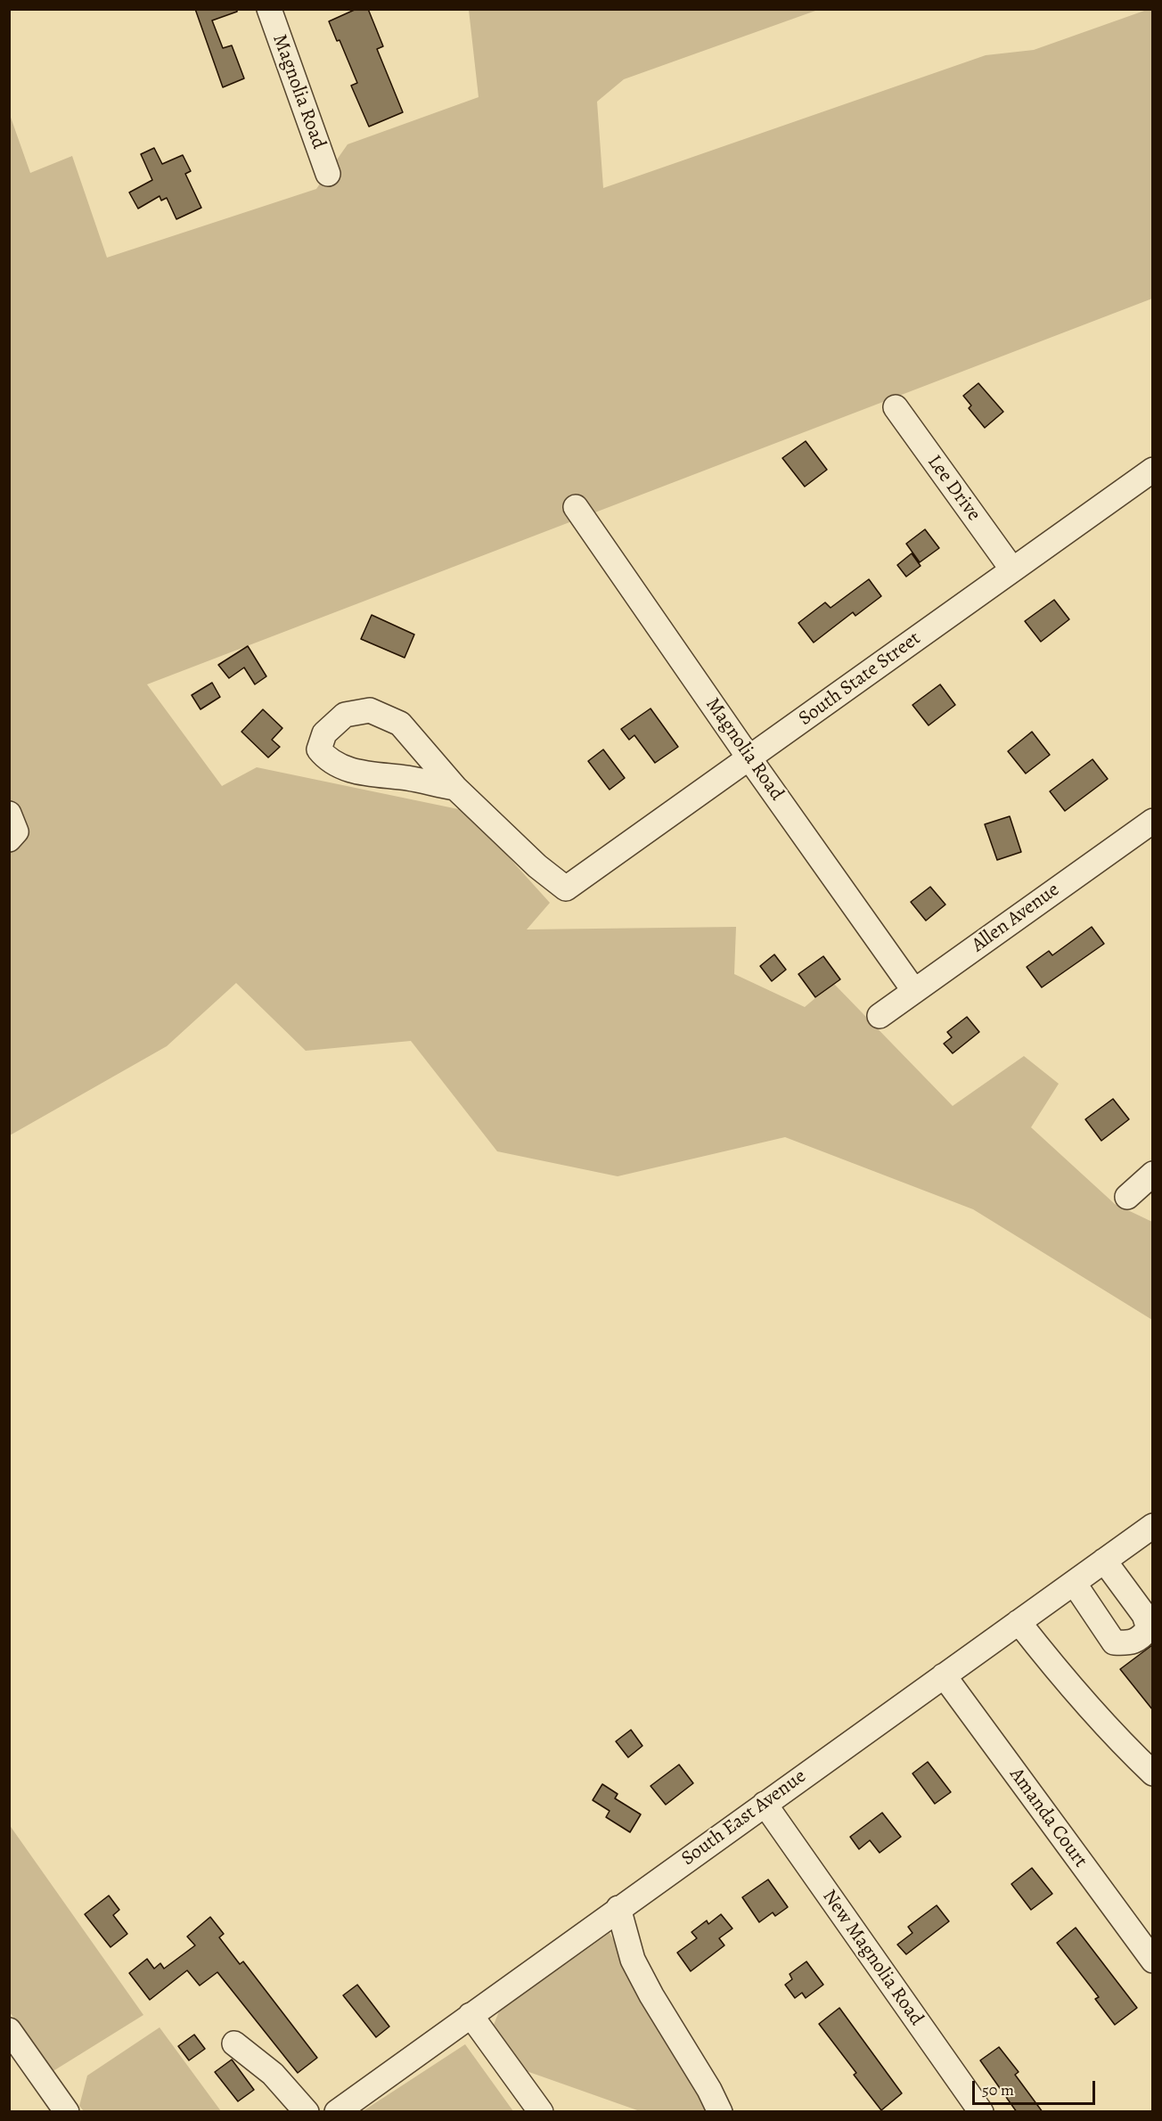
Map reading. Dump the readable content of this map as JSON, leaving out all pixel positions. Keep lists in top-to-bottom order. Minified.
{"streets":{"street":["Magnolia Road","Lee Drive","South State Street","Allen Avenue","South East Avenue","Amanda Court","New Magnolia Road"]},"crossings":[["Magnolia Road","South State Street"],["Magnolia Road","Allen Avenue"],["Lee Drive","South State Street"],["South East Avenue","Amanda Court"],["South East Avenue","New Magnolia Road"]],"scale_bar":"50 m"}
